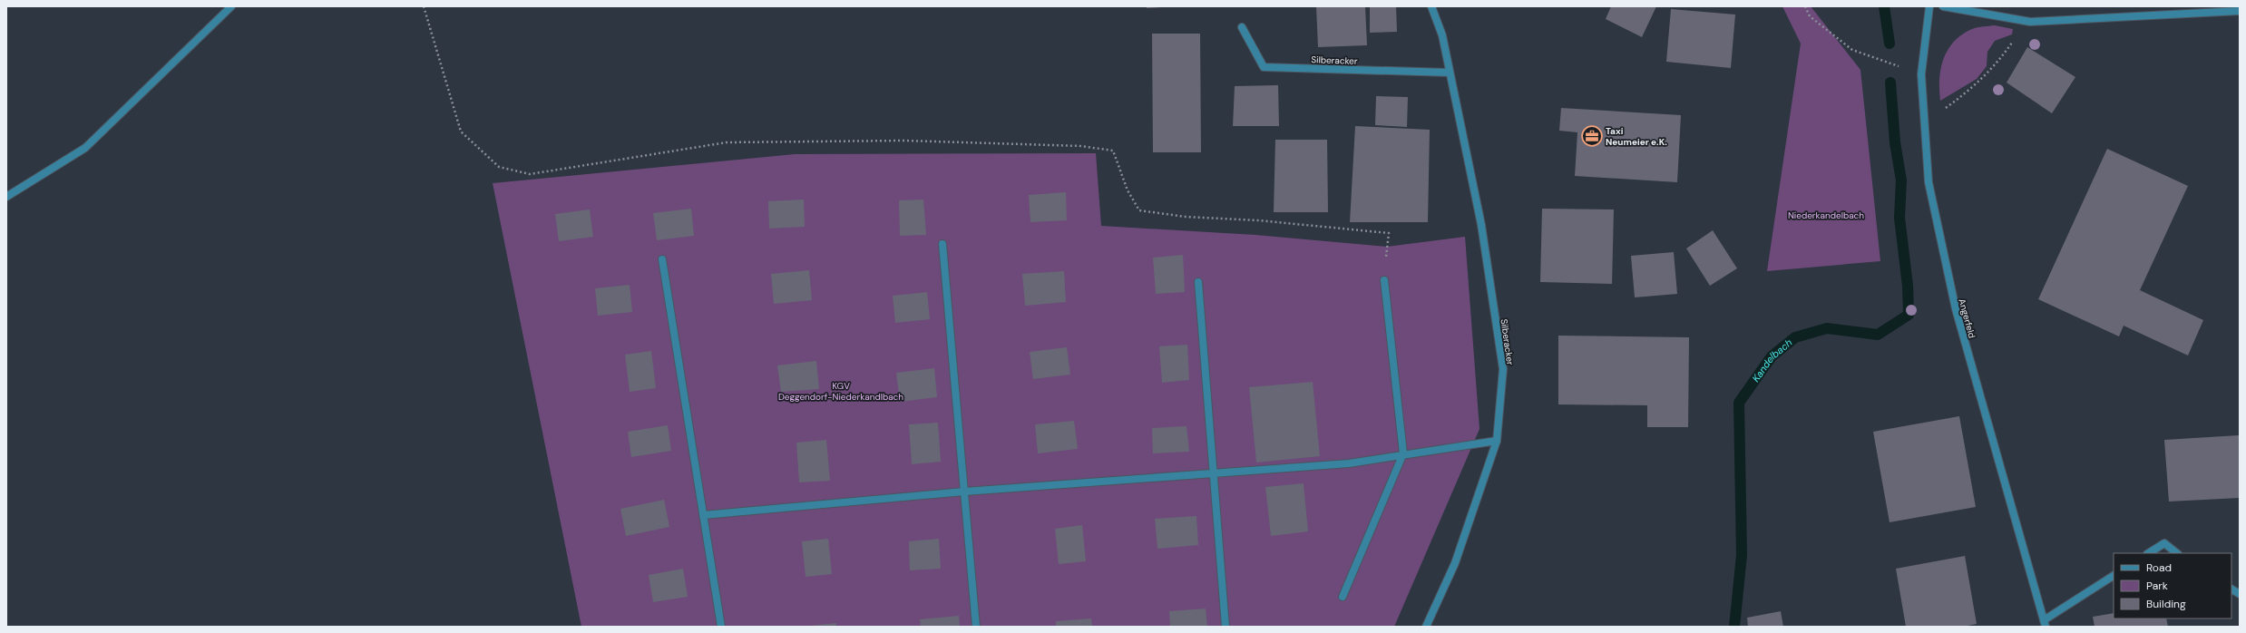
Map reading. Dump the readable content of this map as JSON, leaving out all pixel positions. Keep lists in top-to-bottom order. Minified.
{"streets":{"street":["Silberacker","Angerfeld"]},"water":["Kandelbach"],"parks":["Niederkandelbach","KGV Deggendorf-Niederkandlbach"],"places":{"office":["Taxi Neumeier e.K."]},"legend":["Road","Park","Building"]}
